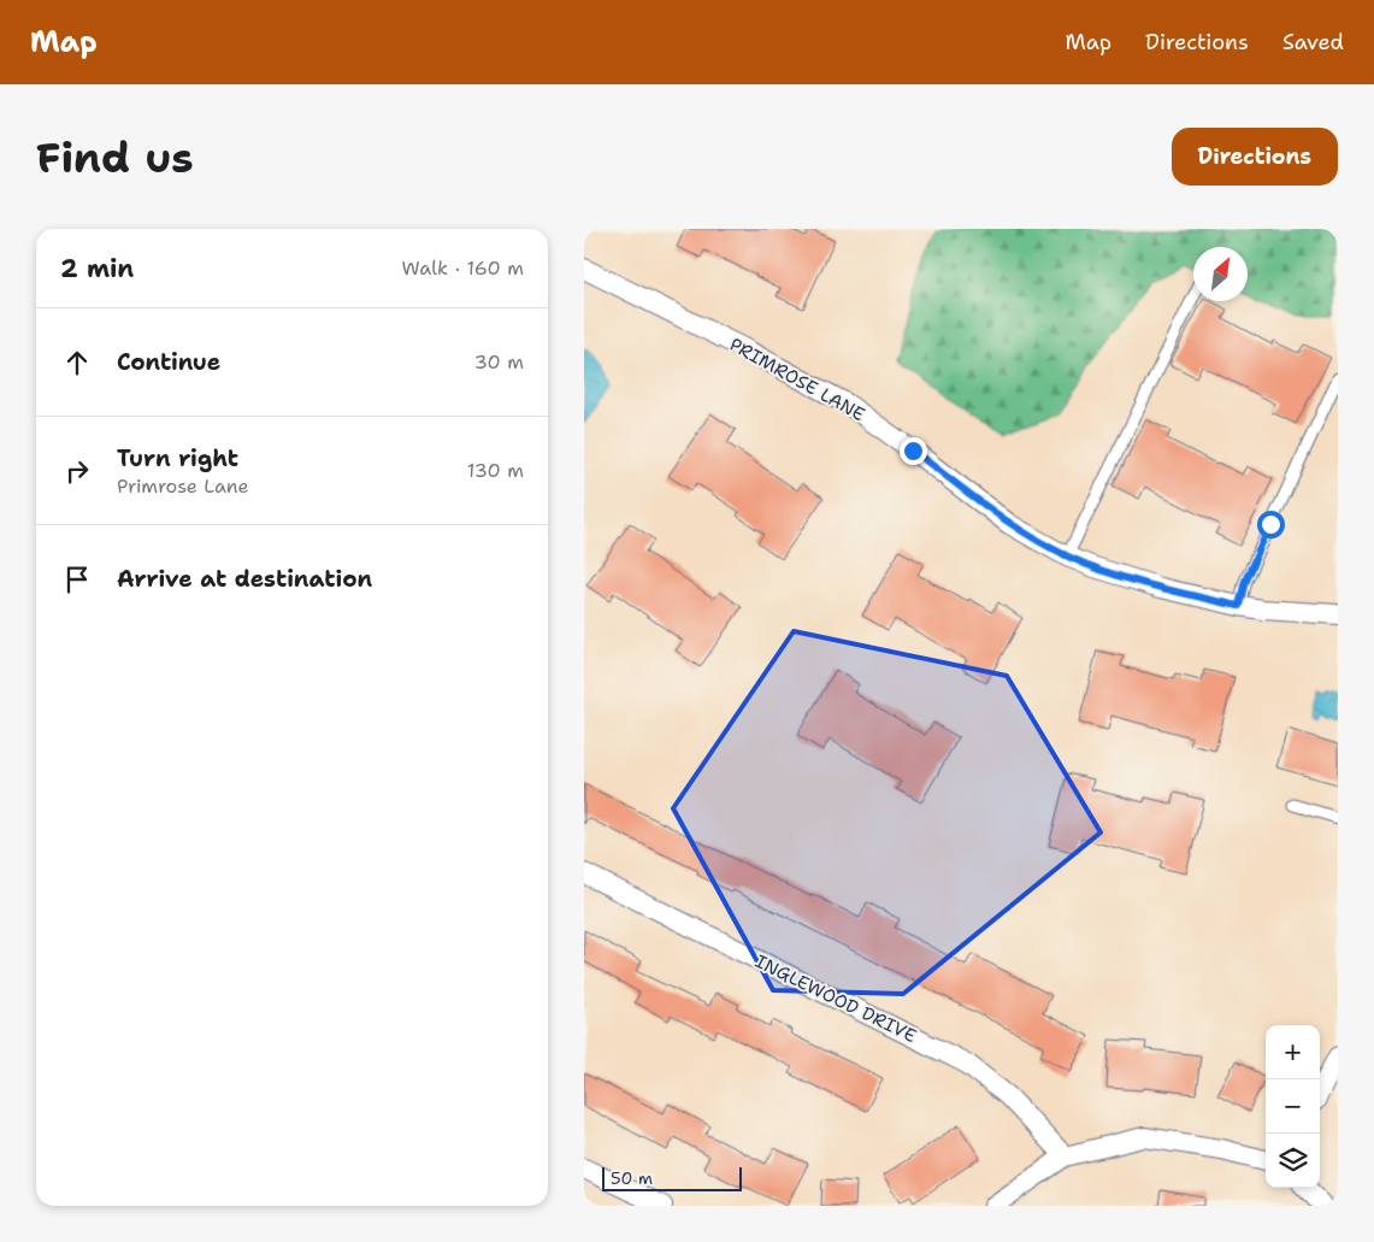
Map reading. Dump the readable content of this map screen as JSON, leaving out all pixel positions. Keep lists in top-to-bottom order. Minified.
{"streets":{"street":["PRIMROSE LANE","INGLEWOOD DRIVE"]},"scale_bar":"50 m","north":"top right","page":{"header":"Map","nav":["Map","Directions","Saved"],"buttons":"Directions","title":"Find us","heading":["2 min","Walk · 160 m"],"list":[["Continue","30 m"],["Turn right","Primrose Lane","130 m"],"Arrive at destination"],"map_buttons":["+","−"],"scale":"50 m"}}
